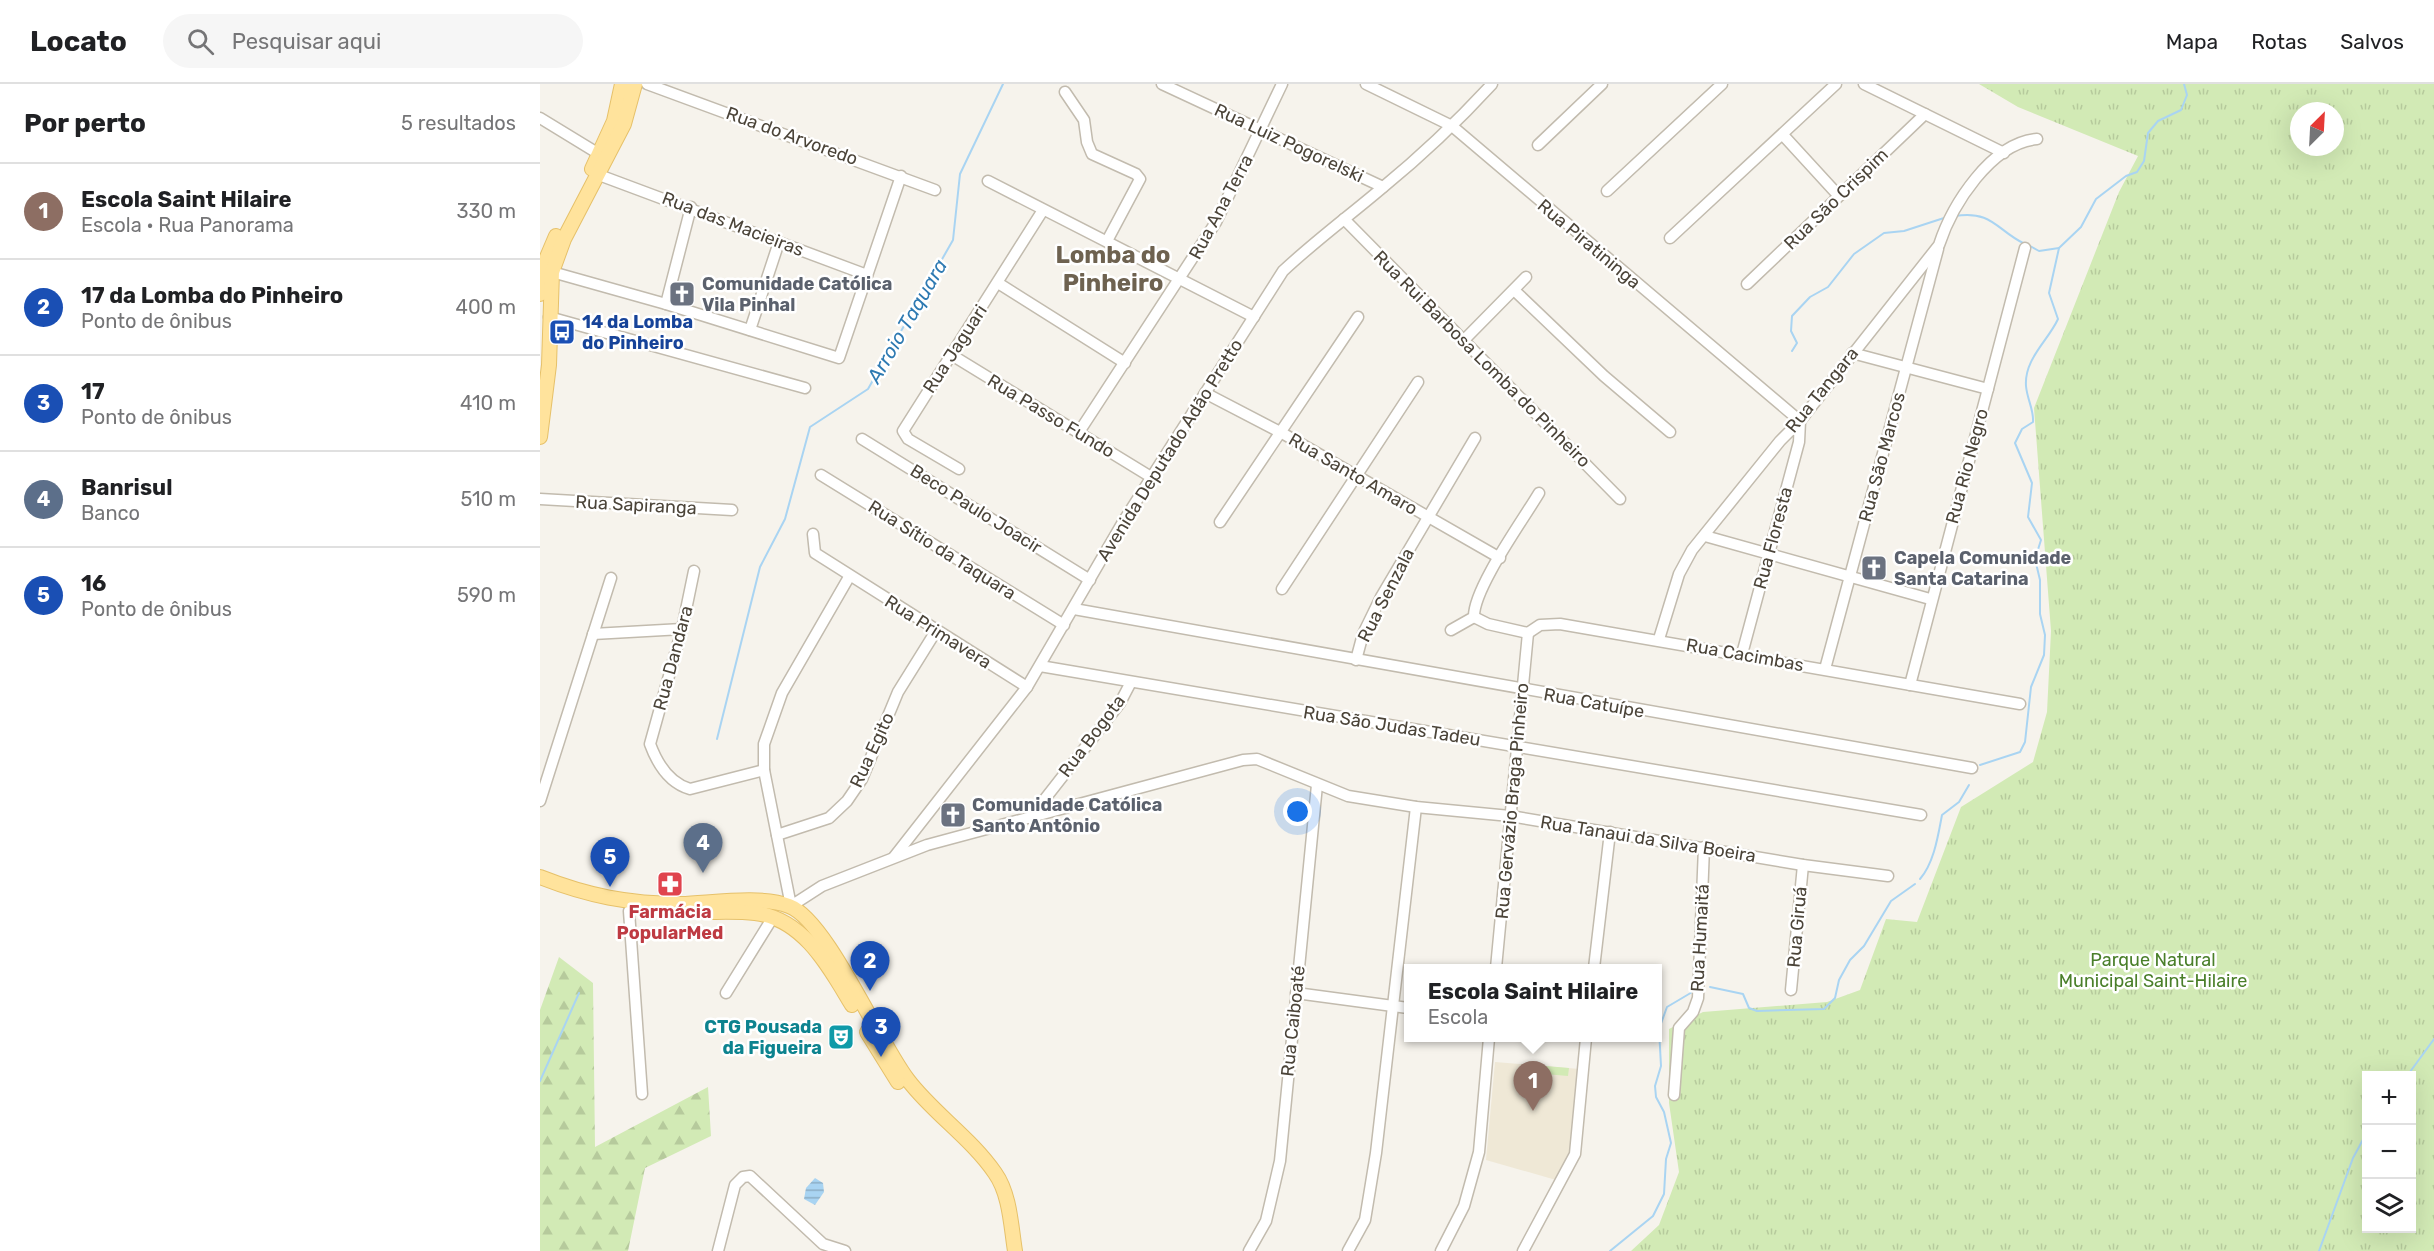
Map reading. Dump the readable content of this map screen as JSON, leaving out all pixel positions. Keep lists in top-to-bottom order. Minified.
{"streets":{"street":["Rua do Arvoredo","Rua Luiz Pogorelski","Rua São Crispim","Rua Ana Terra","Rua das Macieiras","Rua Piratininga","Rua Jaguari","Rua Rui Barbosa Lomba do Pinheiro","Rua Tangara","Rua Passo Fundo","Avenida Deputado Adão Pretto","Rua São Marcos","Rua Rio Negro","Rua Santo Amaro","Rua Sapiranga","Beco Paulo Joacir","Rua Floresta","Rua Sítio da Taquara","Rua Senzala","Rua Primavera","Rua Cacimbas","Rua Dandara","Rua Catuípe","Rua São Judas Tadeu","Rua Bogota","Rua Egito","Rua Gervázio Braga Pinheiro","Rua Tanaui da Silva Boeira","Rua Giruá","Rua Humaitá","Rua Caiboaté"]},"crossings":[["Rua Luiz Pogorelski","Rua Ana Terra"],["Rua Luiz Pogorelski","Avenida Deputado Adão Pretto"],["Rua Ana Terra","Rua Passo Fundo"],["Rua Piratininga","Rua Tangara"],["Rua Piratininga","Avenida Deputado Adão Pretto"],["Rua Piratininga","Rua Floresta"],["Rua Jaguari","Rua Passo Fundo"],["Rua Rui Barbosa Lomba do Pinheiro","Avenida Deputado Adão Pretto"],["Rua Tangara","Rua São Marcos"],["Rua Tangara","Rua Floresta"],["Rua Tangara","Rua Cacimbas"],["Rua Passo Fundo","Avenida Deputado Adão Pretto"],["Avenida Deputado Adão Pretto","Rua Santo Amaro"],["Avenida Deputado Adão Pretto","Beco Paulo Joacir"],["Avenida Deputado Adão Pretto","Rua Sítio da Taquara"],["Avenida Deputado Adão Pretto","Rua Primavera"],["Avenida Deputado Adão Pretto","Rua Catuípe"],["Avenida Deputado Adão Pretto","Rua São Judas Tadeu"],["Avenida Deputado Adão Pretto","Rua Tanaui da Silva Boeira"],["Rua São Marcos","Rua Cacimbas"],["Rua Rio Negro","Rua Cacimbas"],["Rua Santo Amaro","Rua Senzala"],["Rua Floresta","Rua Cacimbas"],["Rua Senzala","Rua Catuípe"],["Rua Primavera","Rua Egito"],["Rua Cacimbas","Rua Gervázio Braga Pinheiro"],["Rua Catuípe","Rua Gervázio Braga Pinheiro"],["Rua São Judas Tadeu","Rua Bogota"],["Rua São Judas Tadeu","Rua Gervázio Braga Pinheiro"],["Rua Bogota","Rua Tanaui da Silva Boeira"],["Rua Gervázio Braga Pinheiro","Rua Tanaui da Silva Boeira"],["Rua Tanaui da Silva Boeira","Rua Giruá"],["Rua Tanaui da Silva Boeira","Rua Humaitá"],["Rua Tanaui da Silva Boeira","Rua Caiboaté"]],"districts":["Lomba do Pinheiro"],"water":["Arroio Taquara"],"parks":["Parque Natural Municipal Saint-Hilaire"],"places":{"church":["Comunidade Católica Vila Pinhal","Capela Comunidade Santa Catarina","Comunidade Católica Santo Antônio"],"bus stop":["14 da Lomba do Pinheiro"],"pharmacy":["Farmácia PopularMed"],"theatre":["CTG Pousada da Figueira"]},"north":"top right","page":{"header":"Locato","search":"Pesquisar aqui","nav":["Mapa","Rotas","Salvos"],"heading":["Por perto","5 resultados"],"list":[{"mark":"1","name":"Escola Saint Hilaire","note":"Escola · Rua Panorama","value":"330 m"},{"mark":"2","name":"17 da Lomba do Pinheiro","note":"Ponto de ônibus","value":"400 m"},{"mark":"3","name":"17","note":"Ponto de ônibus","value":"410 m"},{"mark":"4","name":"Banrisul","note":"Banco","value":"510 m"},{"mark":"5","name":"16","note":"Ponto de ônibus","value":"590 m"}],"pins":["4","5","2","3","1"],"popup":["Escola Saint Hilaire","Escola"],"map_buttons":["+","−"]}}
